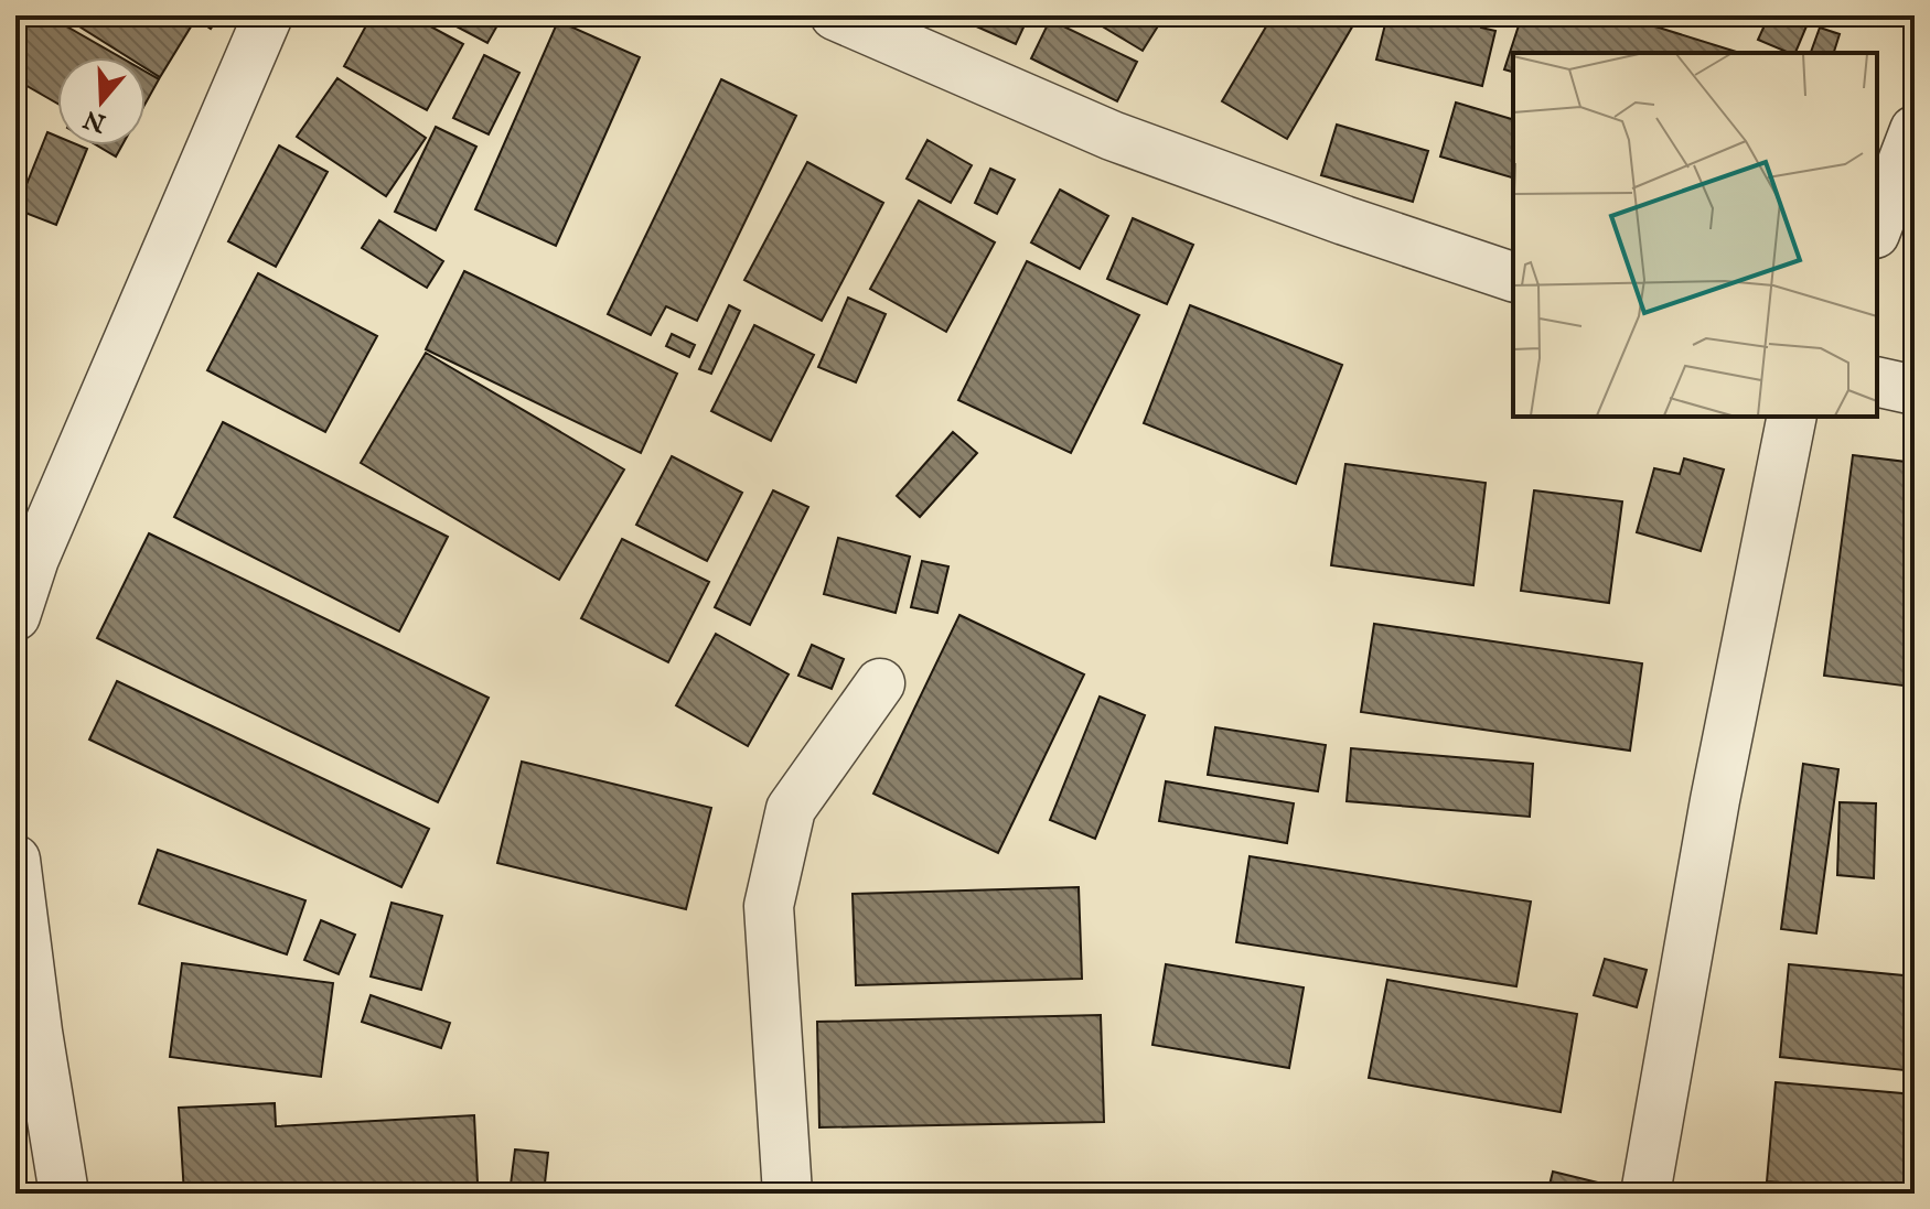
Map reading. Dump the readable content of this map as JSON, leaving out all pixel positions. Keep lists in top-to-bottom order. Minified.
{"north":"bottom"}
